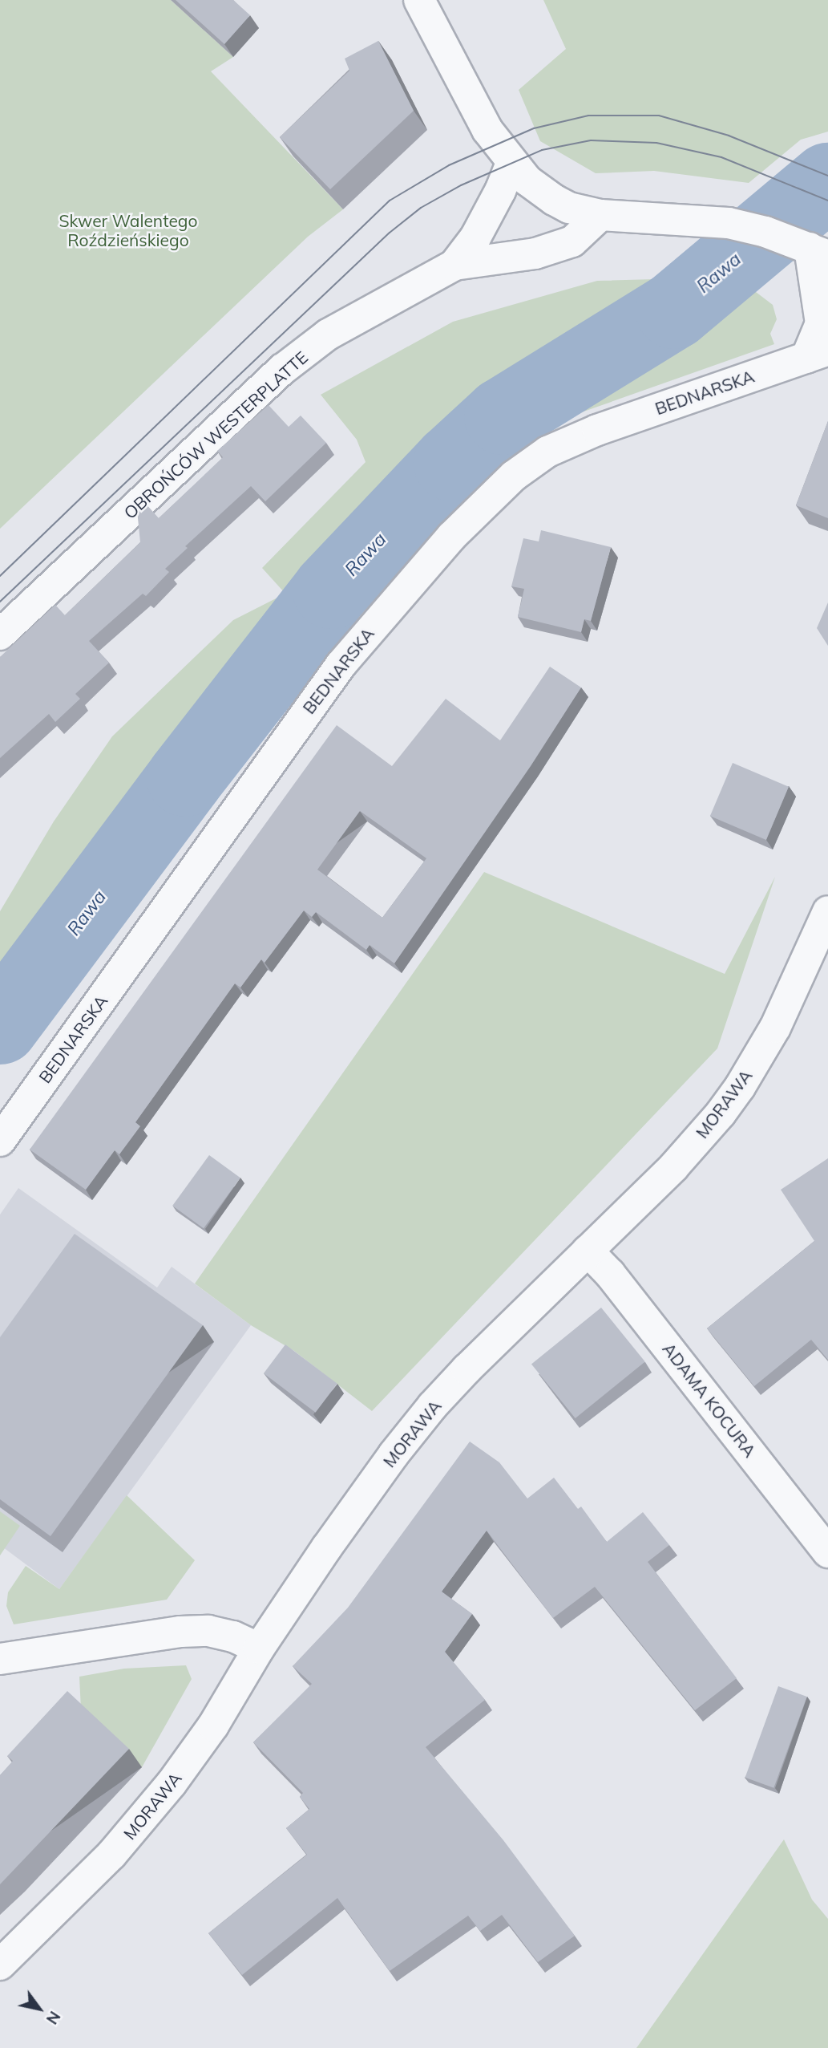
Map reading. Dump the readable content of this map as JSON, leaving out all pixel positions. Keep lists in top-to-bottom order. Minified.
{"streets":{"street":["BEDNARSKA","OBROŃCÓW WESTERPLATTE","MORAWA","ADAMA KOCURA"]},"crossings":[["MORAWA","ADAMA KOCURA"]],"water":["Rawa"],"parks":["Skwer Walentego Roździeńskiego"],"north":"bottom right"}
